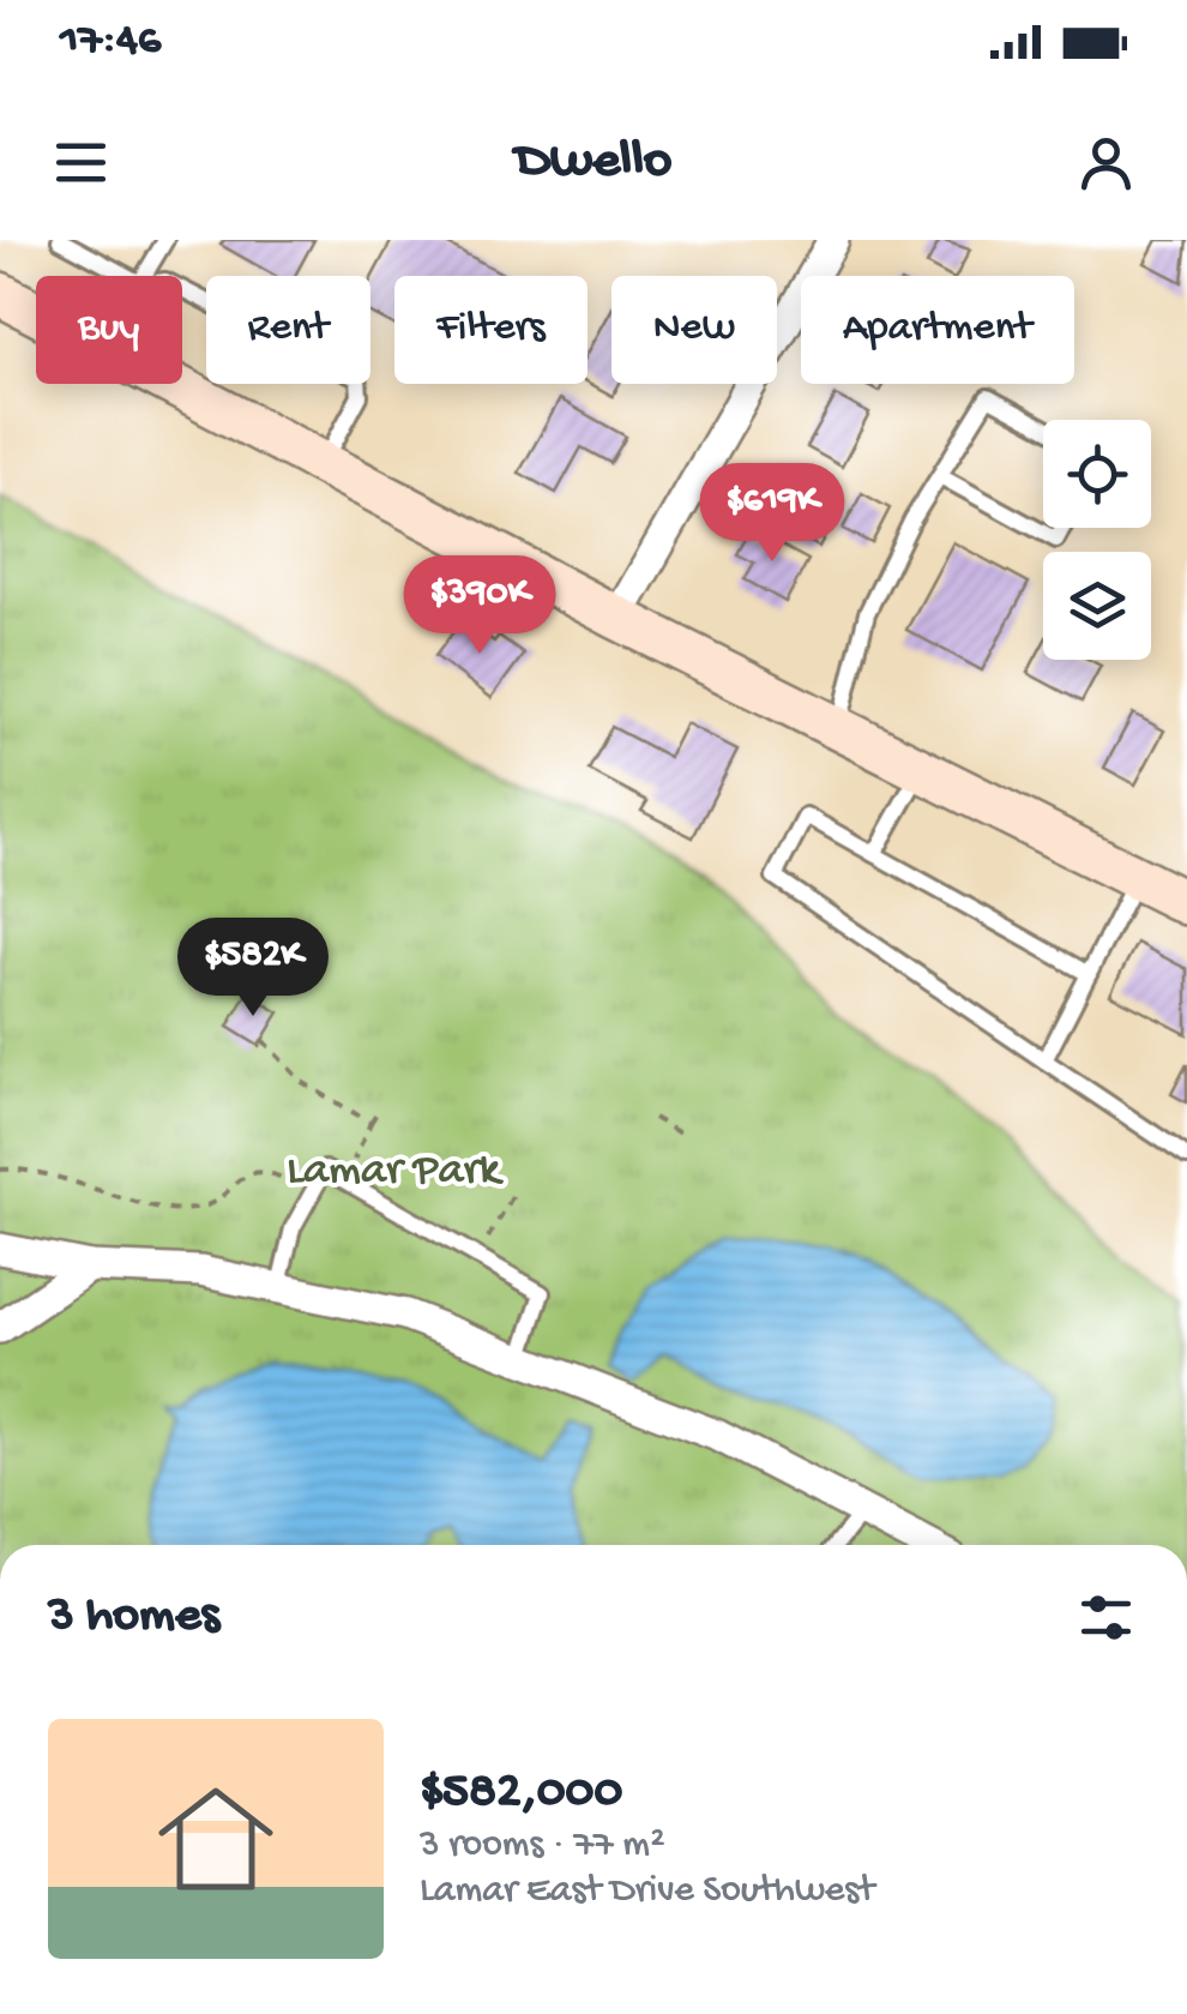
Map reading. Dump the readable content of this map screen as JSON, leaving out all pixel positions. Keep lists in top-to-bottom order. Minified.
{"parks":["Lamar Park"],"page":{"status":"17:46","header":"Dwello","chip":["Buy","Rent","Filters","New","Apartment"],"price":["$619K","$390K","$582K"],"heading":"3 homes","list":[{"name":"$582,000","note":"3 rooms · 77 m² · Lamar East Drive Southwest"}]}}
